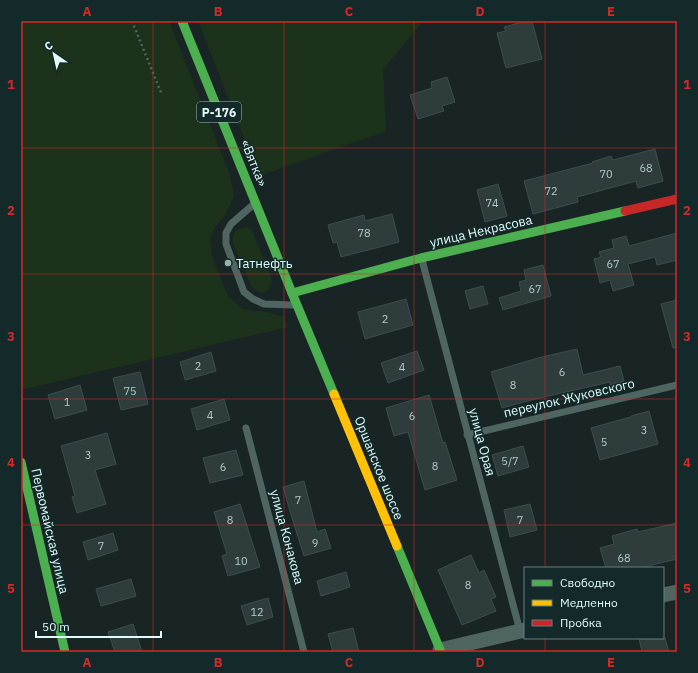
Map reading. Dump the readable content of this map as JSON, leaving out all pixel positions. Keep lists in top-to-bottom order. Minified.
{"streets":{"main road":["Р-176","«Вятка»","улица Некрасова","Оршанское шоссе","Первомайская улица"],"lane":["переулок Жуковского","улица Орая","улица Конакова"]},"crossings":[["«Вятка»","улица Некрасова"],["«Вятка»","Оршанское шоссе"],["улица Некрасова","улица Орая"],["улица Некрасова","Оршанское шоссе"],["переулок Жуковского","улица Орая"]],"places":["Татнефть"],"house_numbers":["68","70","72","74","78","67","67","2","2","4","6","8","75","1","4","6","3","5","3","5/7","8","6","7","8","7","9","7","68","10","8","12"],"legend":["Свободно","Медленно","Пробка"],"scale_bar":"50 m","north":"top left","grid":{"columns":["A","B","C","D","E"],"rows":["1","2","3","4","5"]}}
